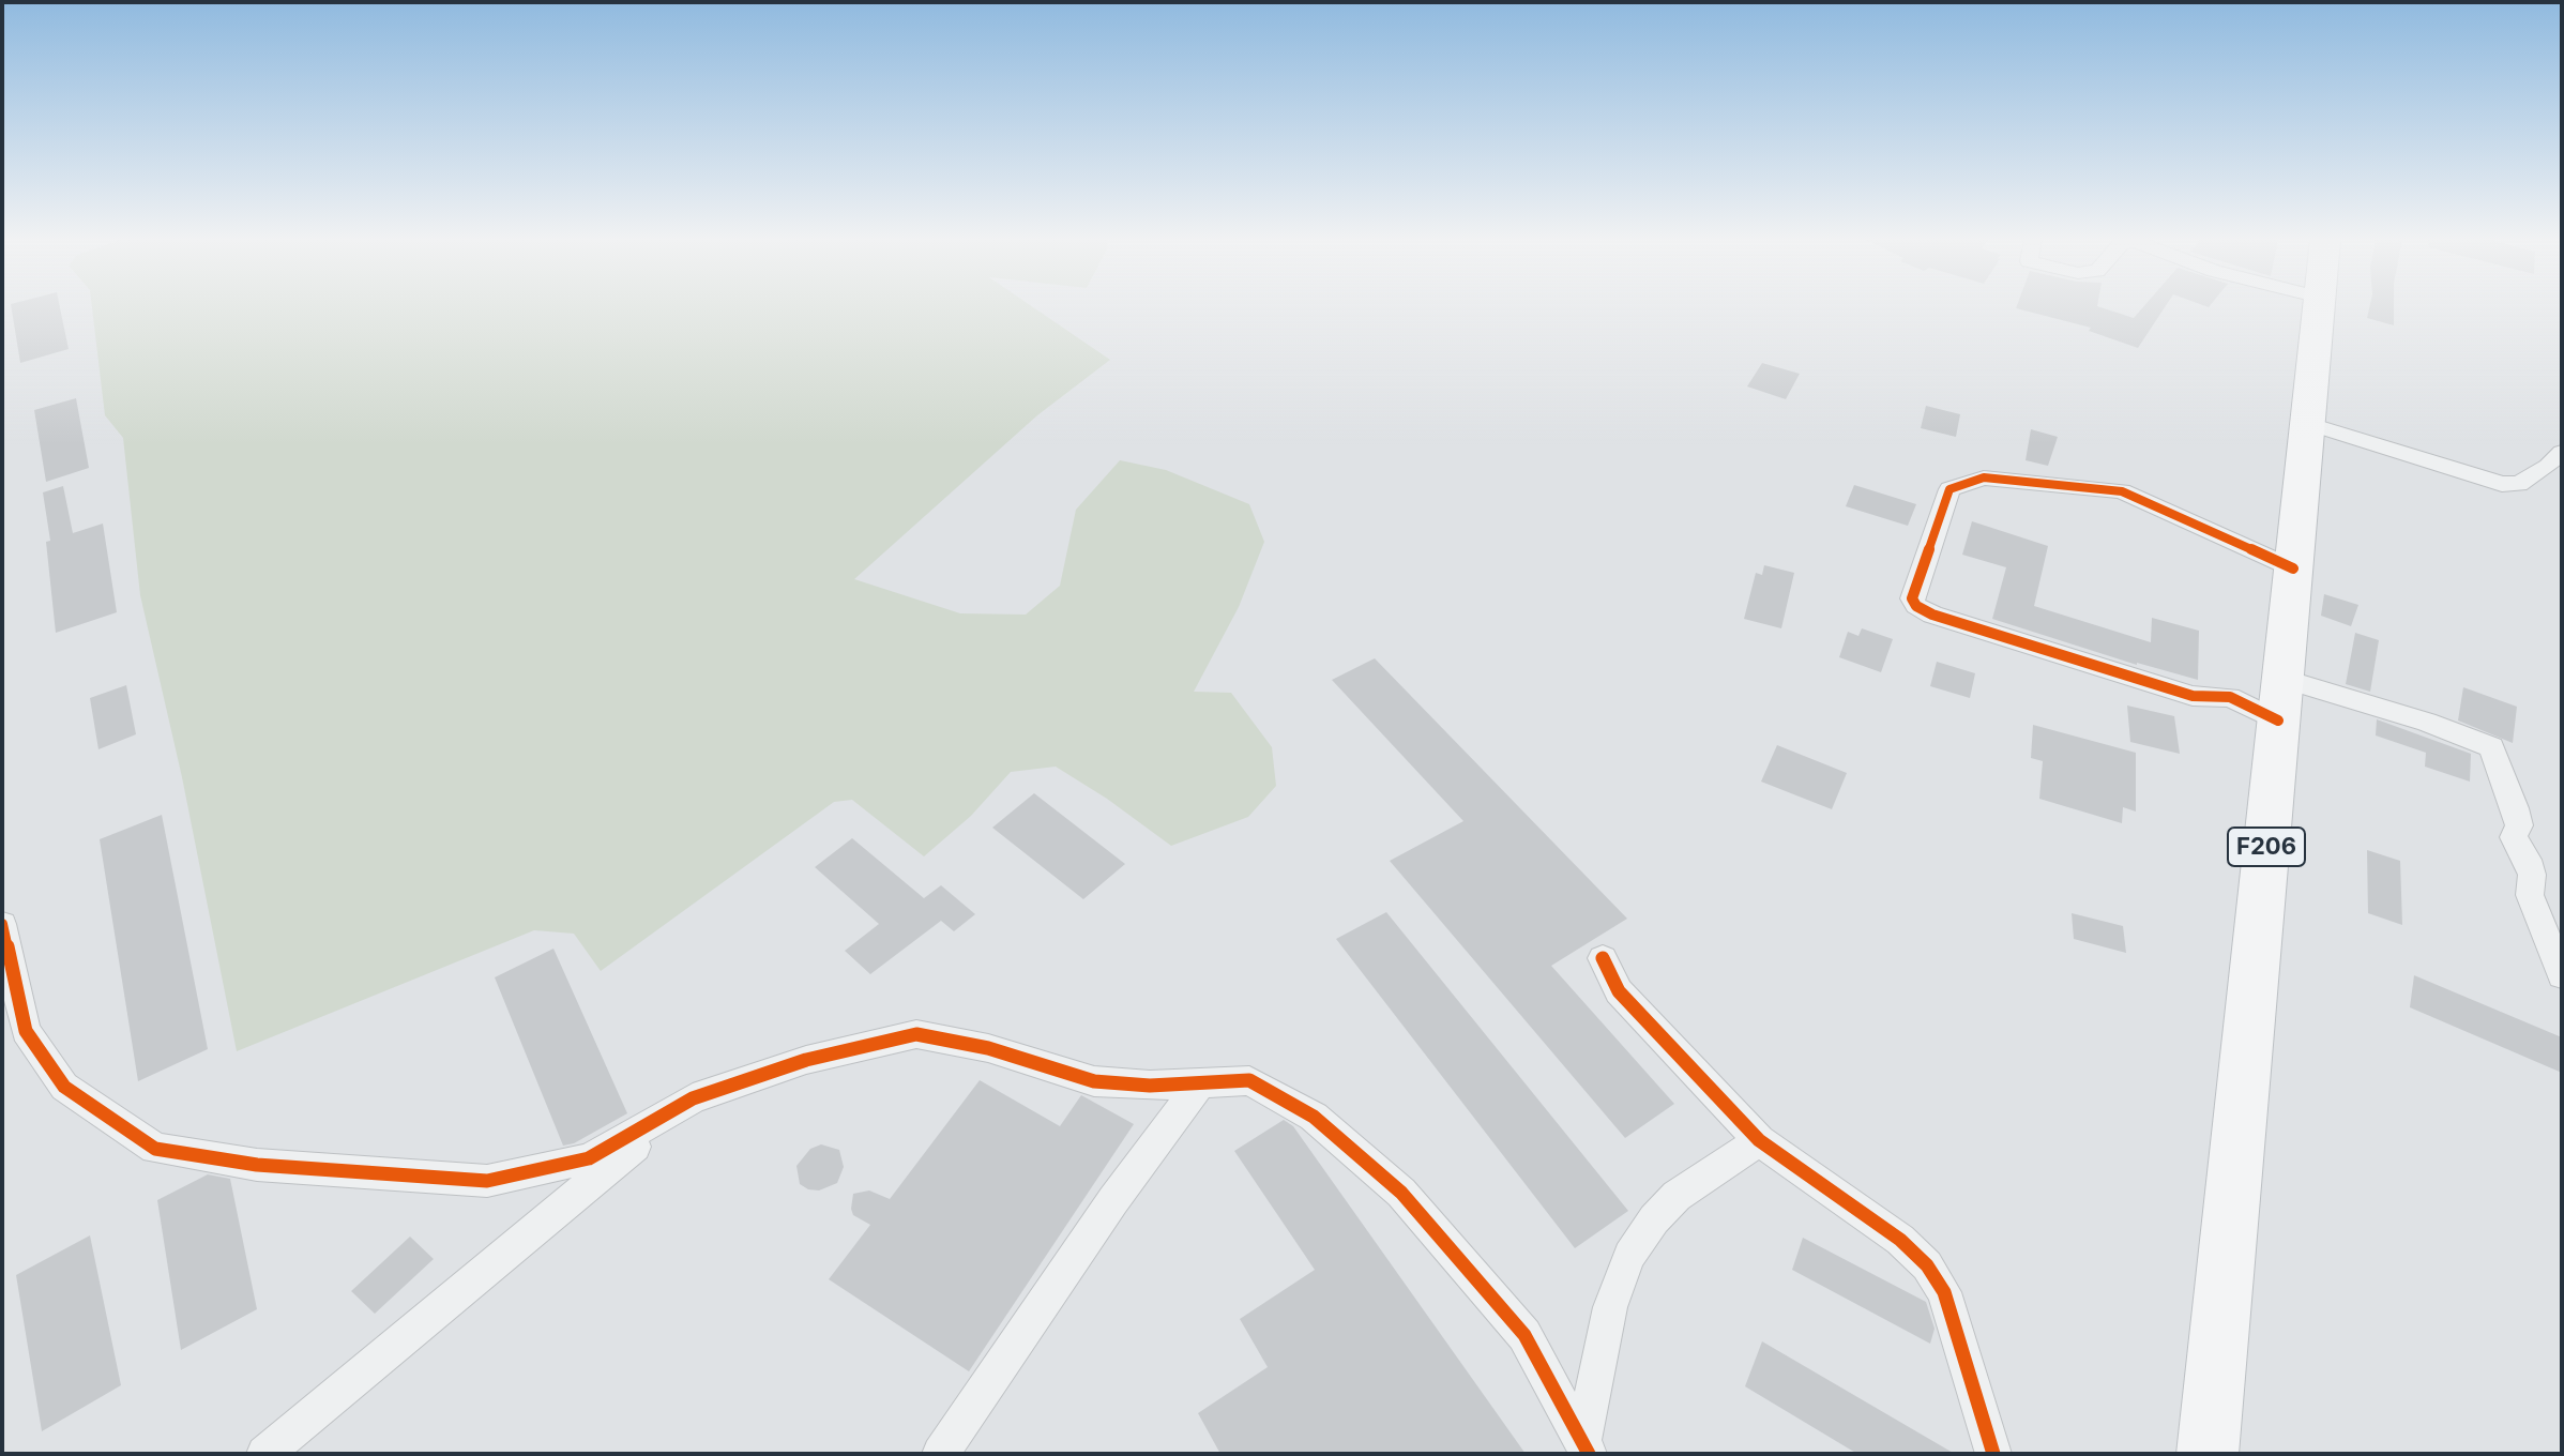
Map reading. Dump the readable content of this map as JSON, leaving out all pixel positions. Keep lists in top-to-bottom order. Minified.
{"streets":{"main road":["F206"]}}
